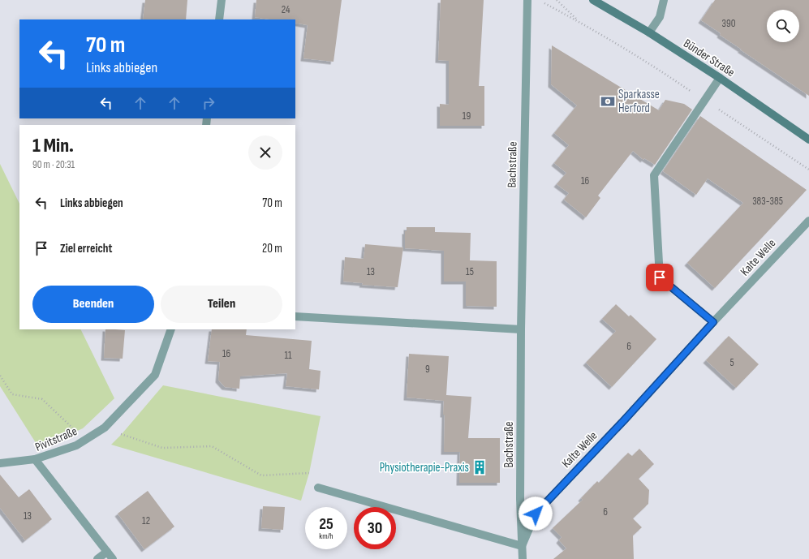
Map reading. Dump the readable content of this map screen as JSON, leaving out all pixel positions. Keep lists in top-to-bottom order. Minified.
{"streets":{"main road":["Bünder Straße"],"street":["Bachstraße","Kalte Welle","Pivitstraße"]},"crossings":[["Bachstraße","Kalte Welle"]],"places":{"bank":["Sparkasse Herford"],"building":["Physiotherapie-Praxis"]},"house_numbers":["24","390","19","16","383-385","13","15","6","16","11","5","9","6","13","12"],"page":{"turn":["70 m","Links abbiegen"],"heading":["1 Min.","90 m · 20:31"],"list":[{"name":"Links abbiegen","value":"70 m"},{"name":"Ziel erreicht","value":"20 m"}],"buttons":["Beenden","Teilen"],"speed":"25 km/h","limit":"30"}}
